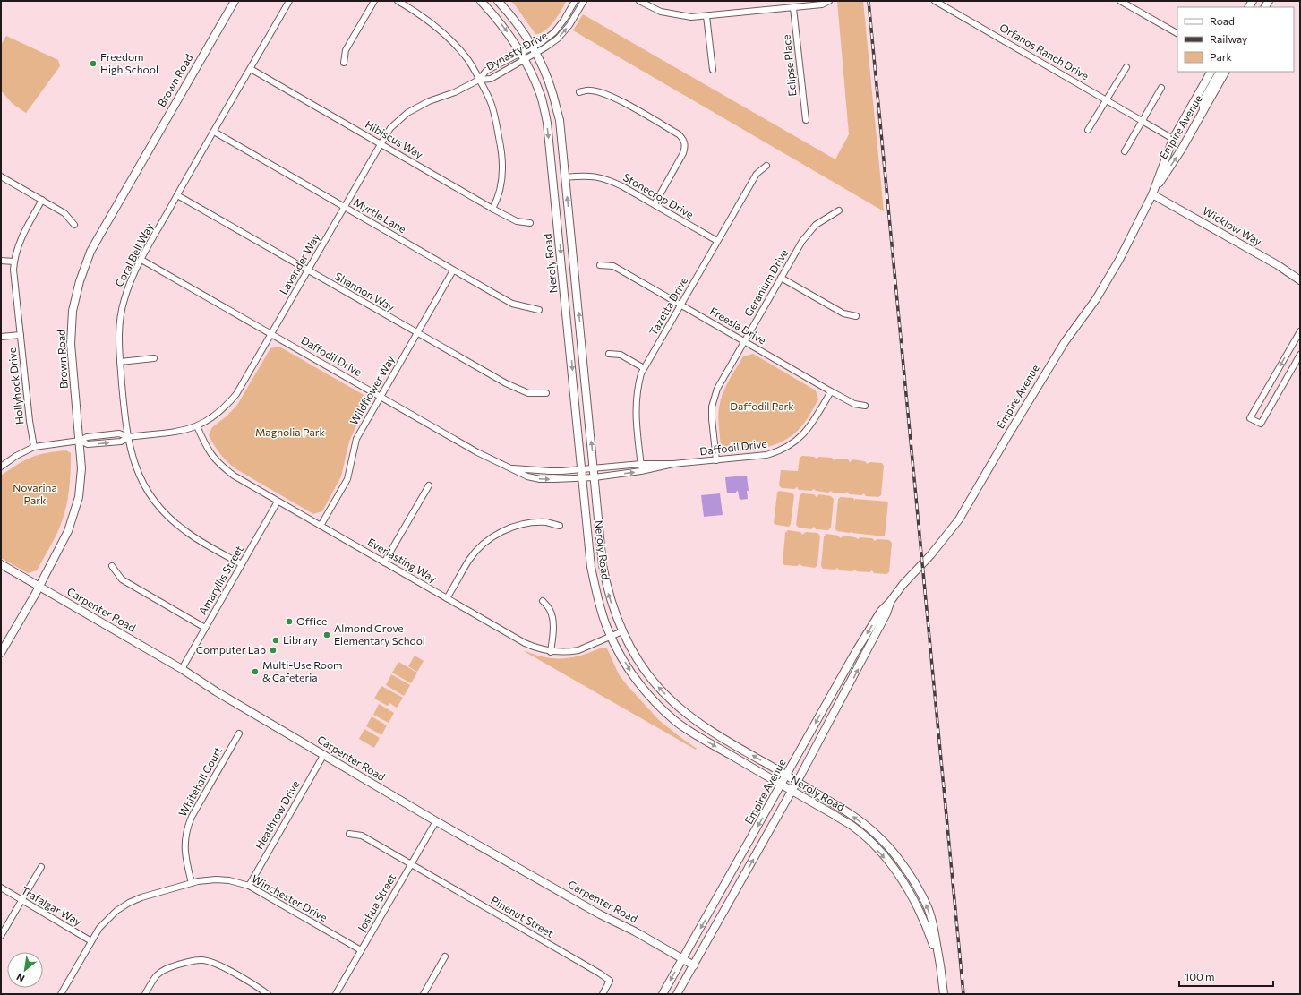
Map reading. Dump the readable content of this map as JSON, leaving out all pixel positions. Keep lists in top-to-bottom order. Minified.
{"streets":{"street":["Dynasty Drive","Orfanos Ranch Drive","Eclipse Place","Brown Road","Empire Avenue","Hibiscus Way","Stonecrop Drive","Myrtle Lane","Wicklow Way","Coral Bell Way","Neroly Road","Lavender Way","Geranium Drive","Shannon Way","Tazetta Drive","Freesia Drive","Daffodil Drive","Hollyhock Drive","Wildflower Way","Everlasting Way","Amaryllis Street","Carpenter Road","Whitehall Court","Heathrow Drive","Winchester Drive","Joshua Street","Trafalgar Way","Pinenut Street"]},"crossings":[["Dynasty Drive","Neroly Road"],["Dynasty Drive","Lavender Way"],["Orfanos Ranch Drive","Empire Avenue"],["Brown Road","Lavender Way"],["Brown Road","Carpenter Road"],["Empire Avenue","Wicklow Way"],["Empire Avenue","Neroly Road"],["Empire Avenue","Carpenter Road"],["Hibiscus Way","Coral Bell Way"],["Hibiscus Way","Lavender Way"],["Stonecrop Drive","Neroly Road"],["Stonecrop Drive","Tazetta Drive"],["Myrtle Lane","Coral Bell Way"],["Myrtle Lane","Lavender Way"],["Myrtle Lane","Wildflower Way"],["Coral Bell Way","Lavender Way"],["Coral Bell Way","Shannon Way"],["Coral Bell Way","Daffodil Drive"],["Coral Bell Way","Amaryllis Street"],["Neroly Road","Daffodil Drive"],["Neroly Road","Everlasting Way"],["Lavender Way","Shannon Way"],["Lavender Way","Daffodil Drive"],["Lavender Way","Hollyhock Drive"],["Lavender Way","Everlasting Way"],["Geranium Drive","Freesia Drive"],["Geranium Drive","Daffodil Drive"],["Shannon Way","Wildflower Way"],["Tazetta Drive","Freesia Drive"],["Tazetta Drive","Daffodil Drive"],["Freesia Drive","Daffodil Drive"],["Daffodil Drive","Wildflower Way"],["Wildflower Way","Everlasting Way"],["Everlasting Way","Amaryllis Street"],["Amaryllis Street","Carpenter Road"],["Carpenter Road","Heathrow Drive"],["Carpenter Road","Joshua Street"],["Whitehall Court","Winchester Drive"],["Heathrow Drive","Winchester Drive"],["Winchester Drive","Joshua Street"],["Winchester Drive","Trafalgar Way"],["Joshua Street","Pinenut Street"]],"parks":["Daffodil Park","Magnolia Park","Novarina Park"],"places":["Freedom High School","Office","Almond Grove Elementary School","Library","Computer Lab","Multi-Use Room & Cafeteria"],"legend":["Road","Railway","Park"],"scale_bar":"100 m","north":"bottom left"}
